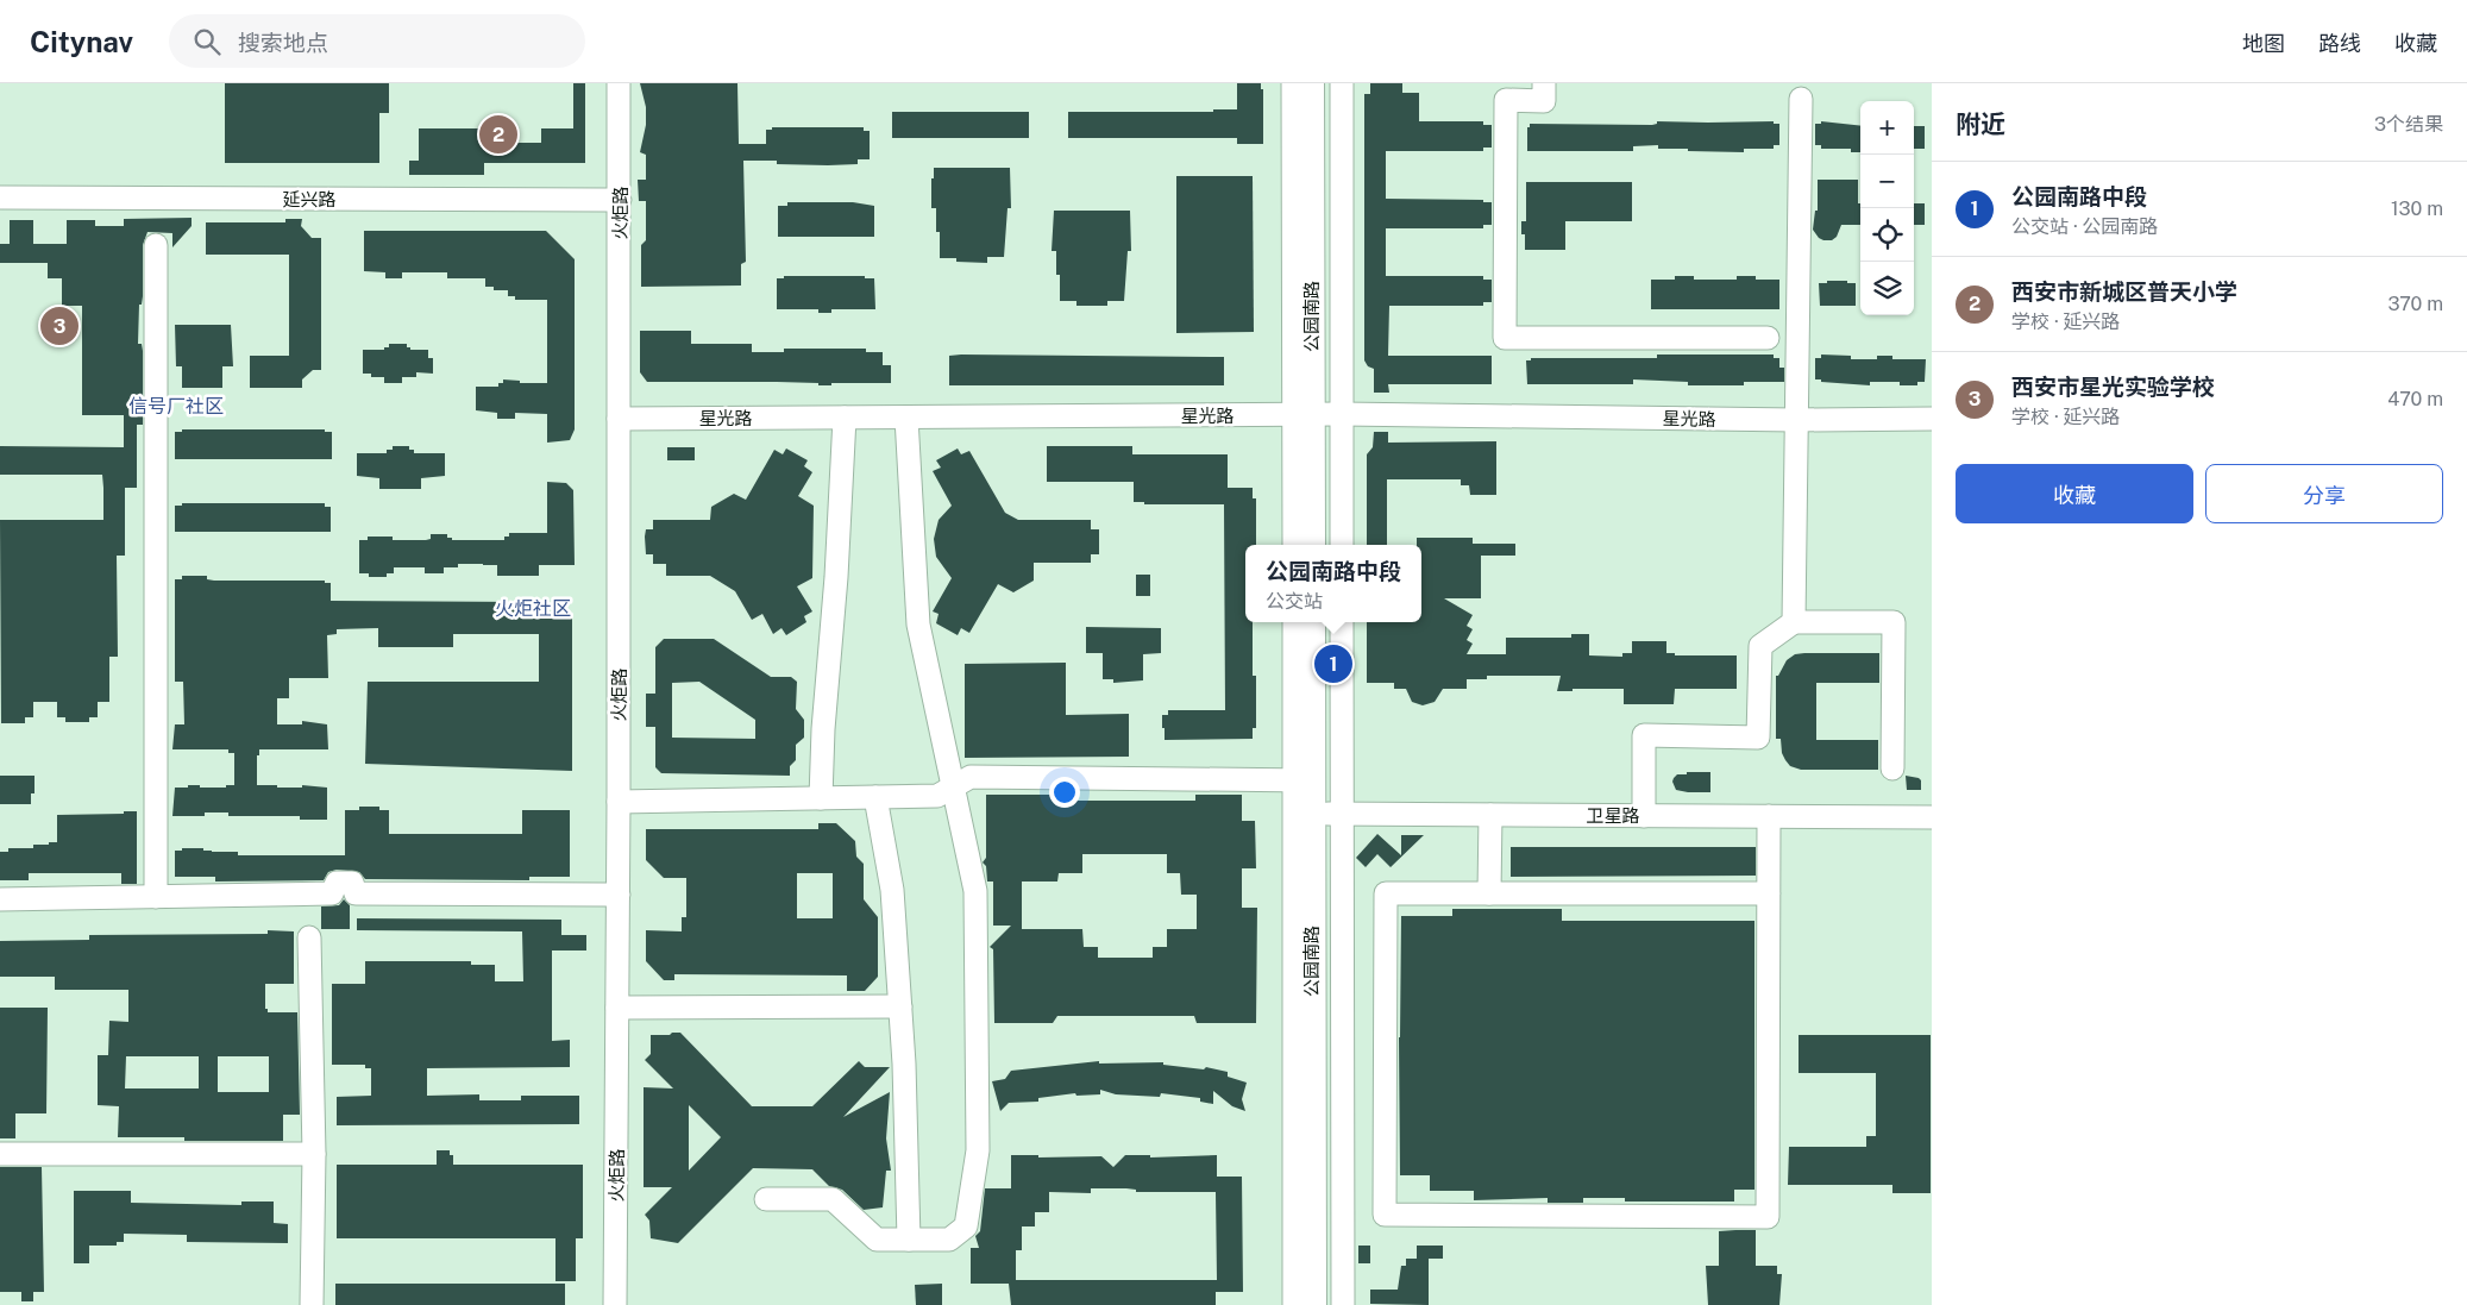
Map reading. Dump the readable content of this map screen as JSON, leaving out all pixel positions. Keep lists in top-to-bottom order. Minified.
{"streets":{"main road":["公园南路"],"street":["延兴路","火炬路","星光路","卫星路"]},"crossings":[["延兴路","火炬路"],["火炬路","星光路"],["公园南路","星光路"],["公园南路","卫星路"]],"districts":["信号厂社区","火炬社区"],"page":{"header":"Citynav","search":"搜索地点","nav":["地图","路线","收藏"],"heading":["附近","3个结果"],"map_buttons":["+","−"],"pins":["2","3","1"],"list":[{"mark":"1","name":"公园南路中段","note":"公交站 · 公园南路","value":"130 m"},{"mark":"2","name":"西安市新城区普天小学","note":"学校 · 延兴路","value":"370 m"},{"mark":"3","name":"西安市星光实验学校","note":"学校 · 延兴路","value":"470 m"}],"buttons":["收藏","分享"],"popup":["公园南路中段","公交站"]}}
